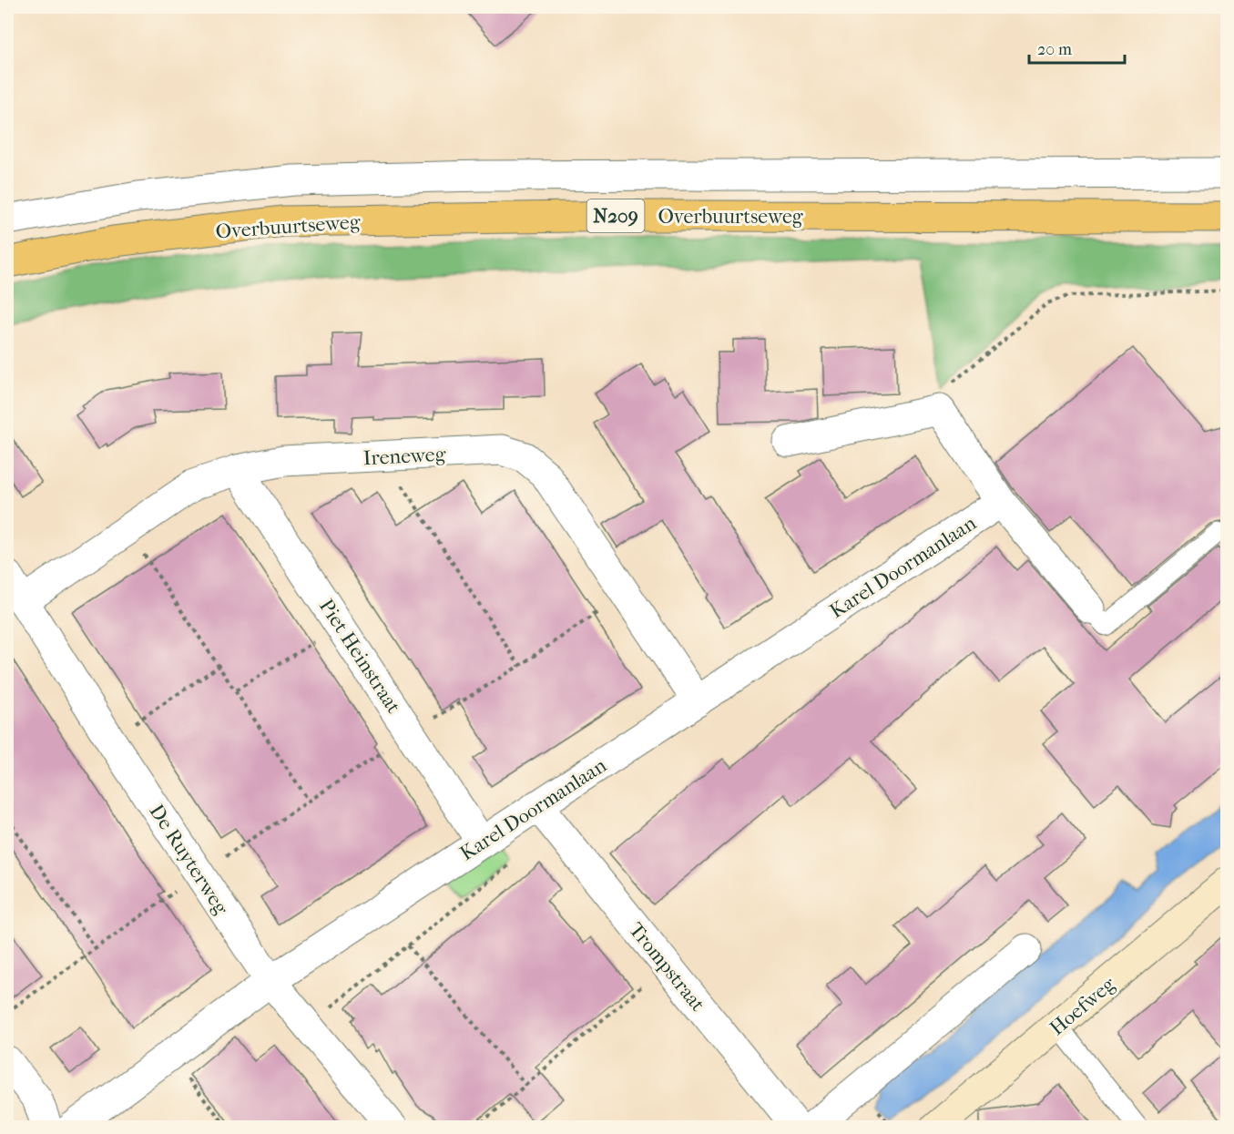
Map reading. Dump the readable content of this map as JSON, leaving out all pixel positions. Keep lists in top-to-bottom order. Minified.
{"streets":{"main road":["N209","Overbuurtseweg"],"street":["Ireneweg","Karel Doormanlaan","Piet Heinstraat","De Ruyterweg","Trompstraat","Hoefweg"]},"crossings":[["Ireneweg","Karel Doormanlaan"],["Ireneweg","Piet Heinstraat"],["Ireneweg","De Ruyterweg"],["Karel Doormanlaan","Piet Heinstraat"],["Karel Doormanlaan","De Ruyterweg"],["Karel Doormanlaan","Trompstraat"]],"scale_bar":"20 m"}
